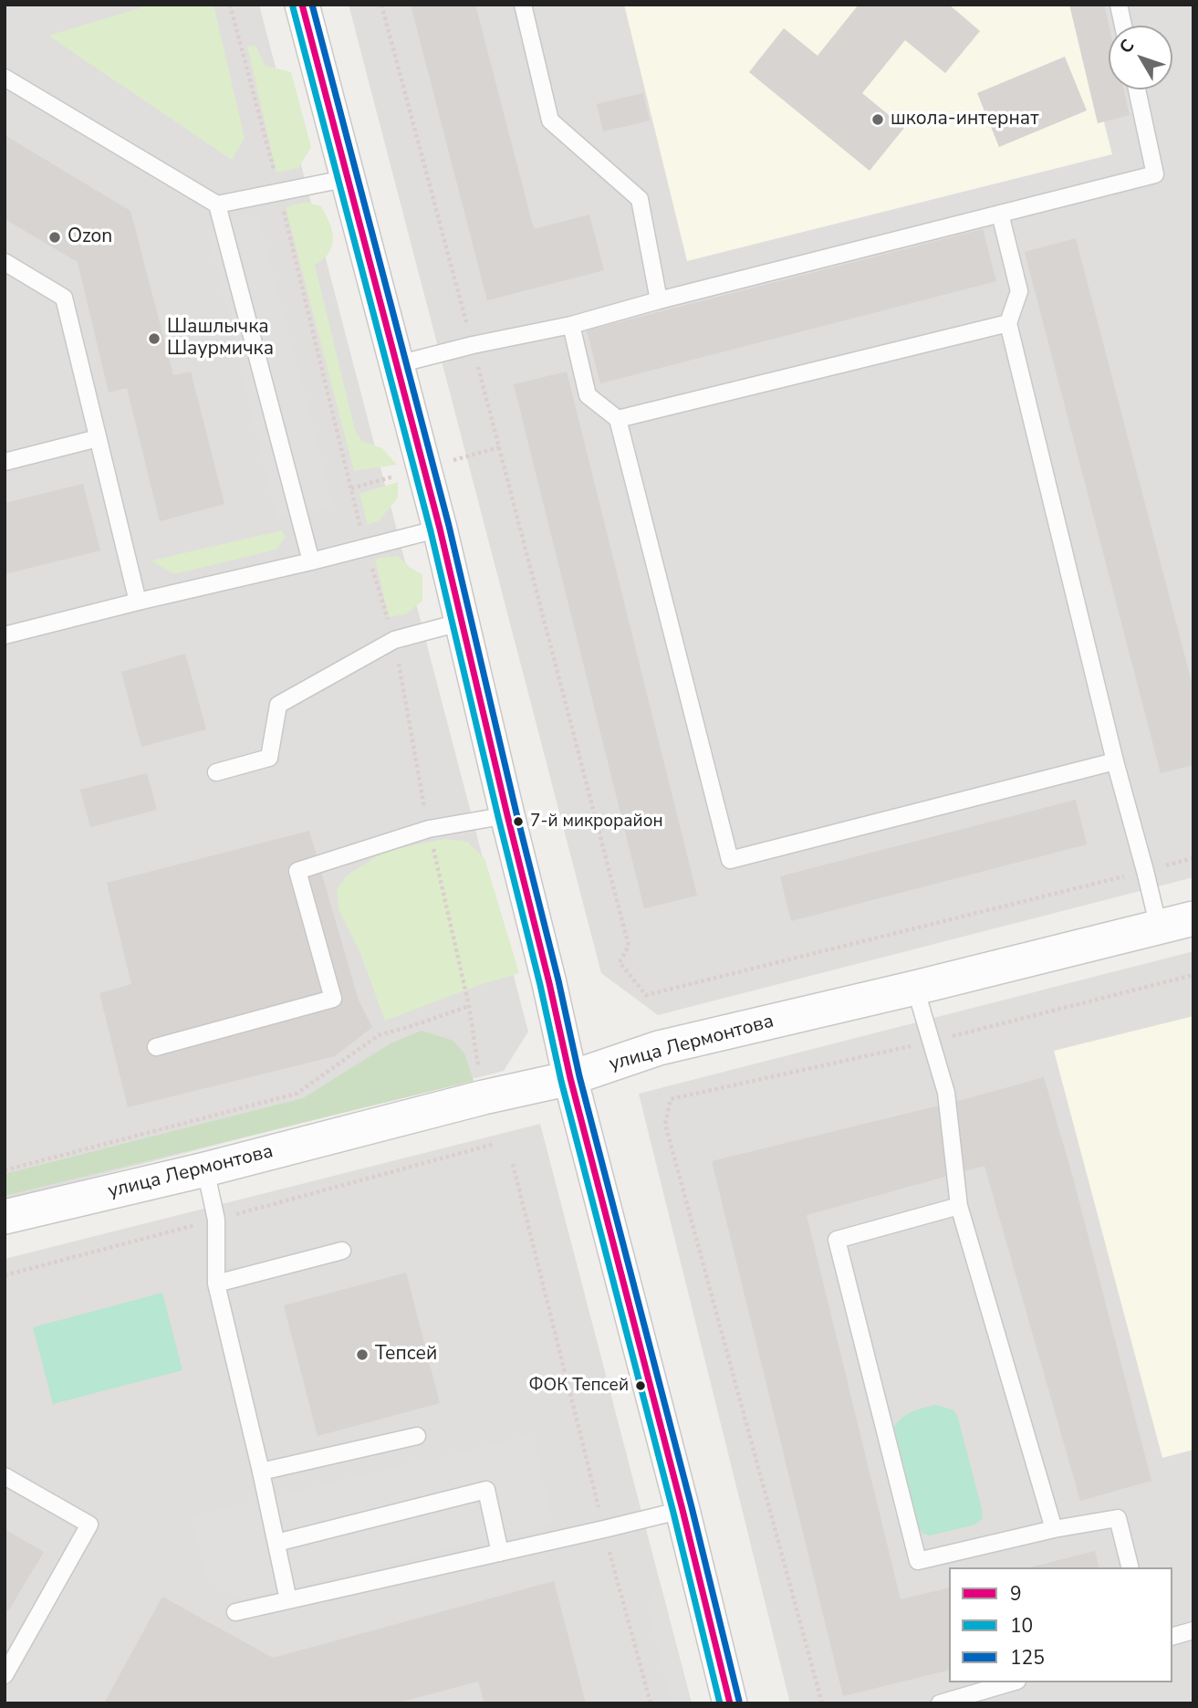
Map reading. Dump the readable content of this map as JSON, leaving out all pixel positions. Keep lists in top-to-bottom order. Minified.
{"streets":{"street":["улица Лермонтова"]},"places":["школа-интернат","Ozon","Шашлычка Шаурмичка","7-й микрорайон","Тепсей","ФОК Тепсей"],"lines":["transit line 9","transit line 125","transit line 10"],"legend":["9","10","125"],"north":"top left"}
